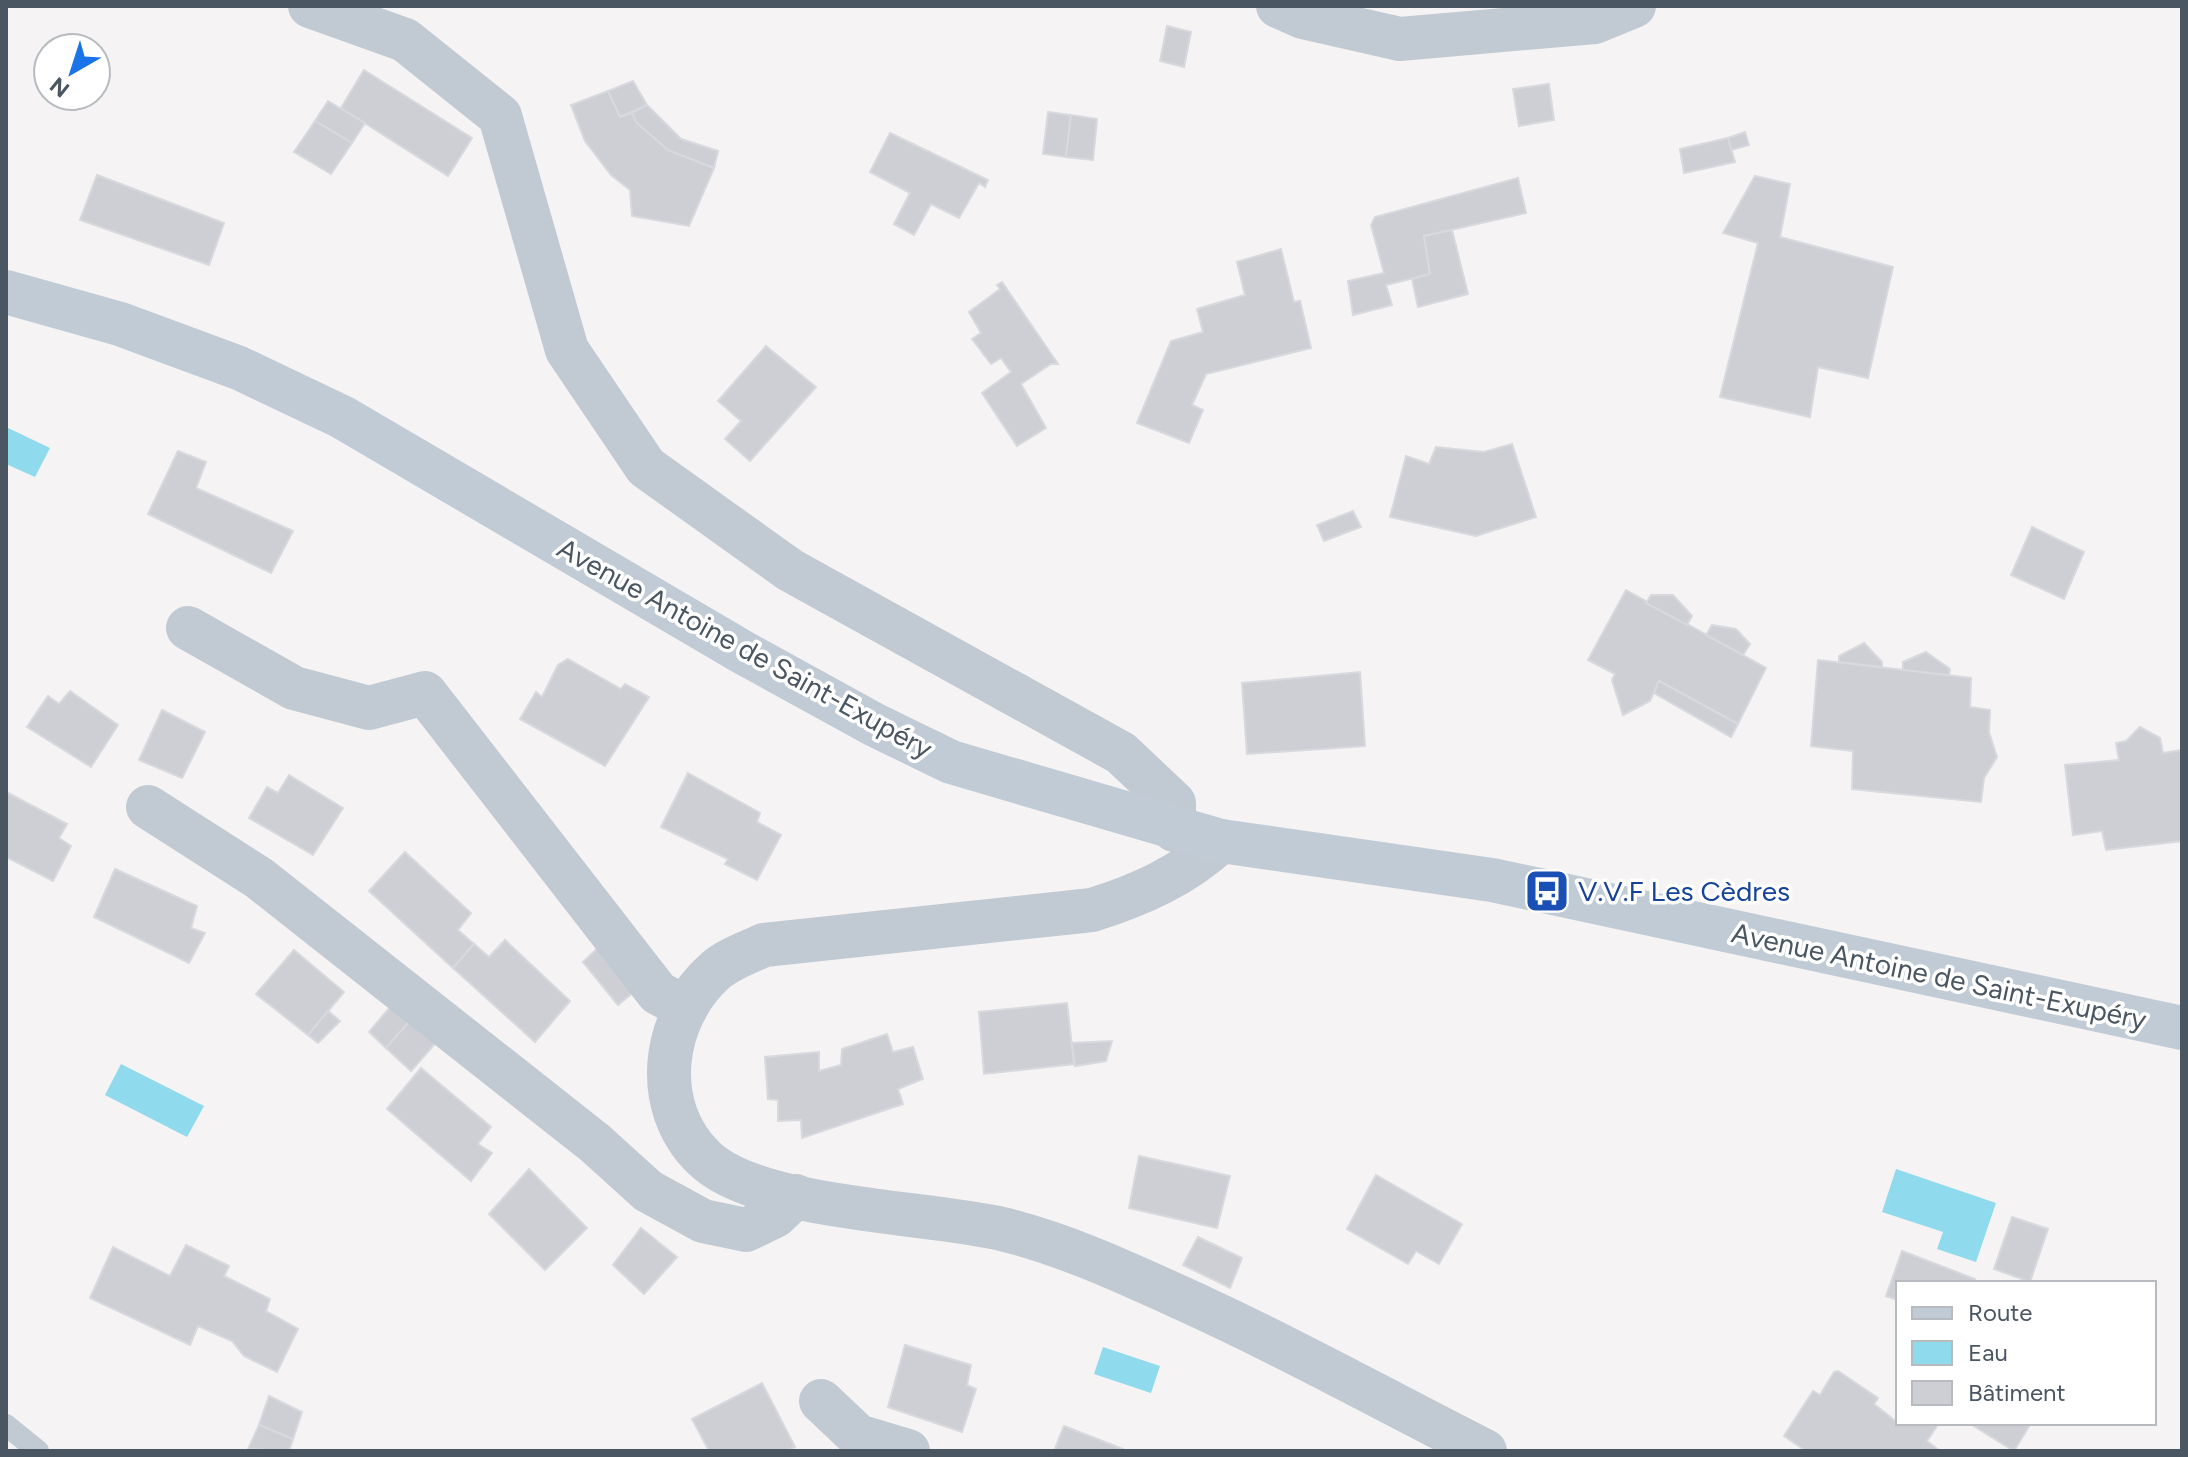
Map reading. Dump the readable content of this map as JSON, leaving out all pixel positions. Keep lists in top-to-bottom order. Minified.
{"streets":{"main road":["Avenue Antoine de Saint-Exupéry"]},"places":{"bus stop":["V.V.F Les Cèdres"]},"legend":["Route","Eau","Bâtiment"],"north":"bottom left"}
